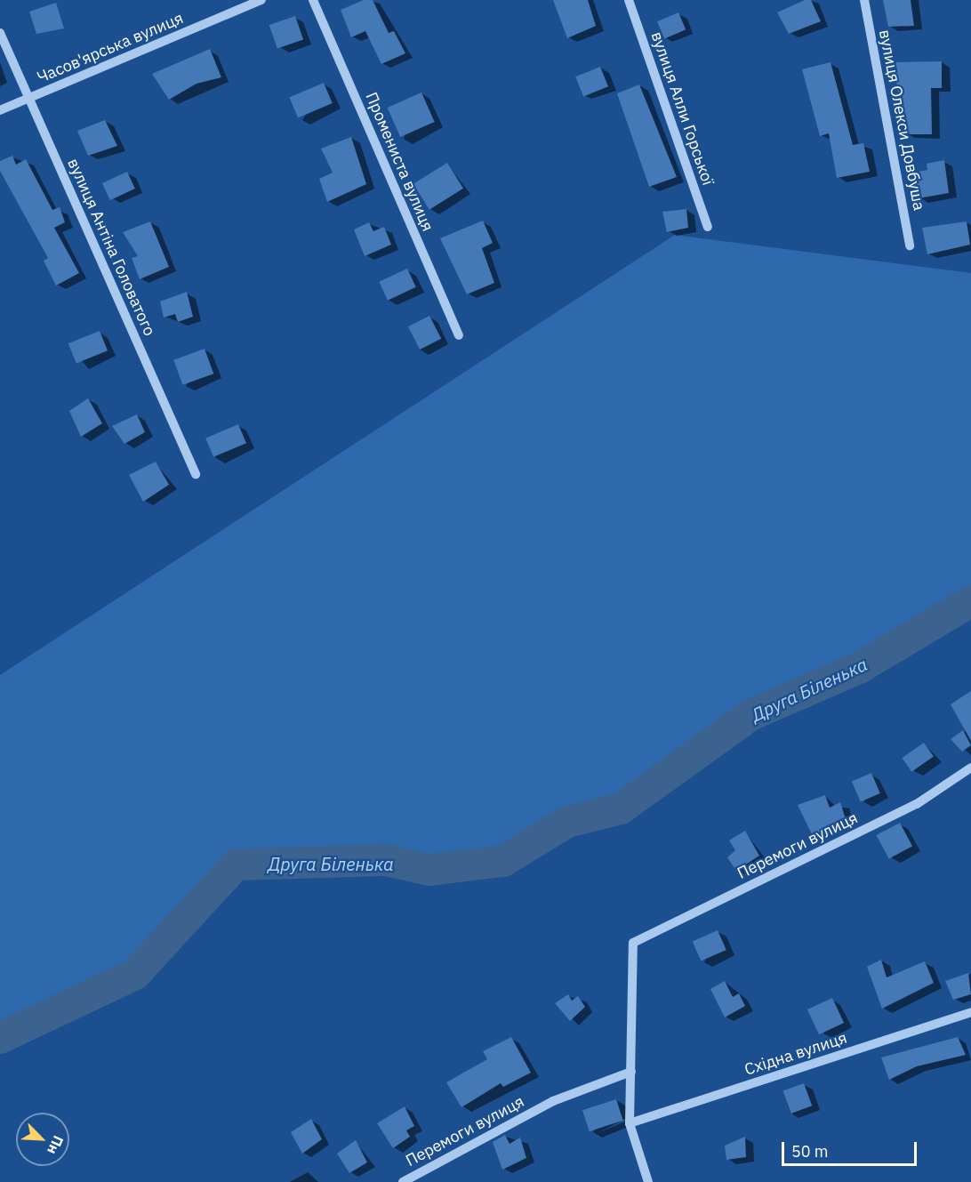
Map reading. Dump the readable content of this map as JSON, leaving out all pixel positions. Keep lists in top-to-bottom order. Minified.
{"streets":{"street":["Часов'ярська вулиця","вулиця Алли Горської","вулиця Олекси Довбуша","Промениста вулиця","вулиця Антіна Головатого","Перемоги вулиця","Східна вулиця"]},"crossings":[["Часов'ярська вулиця","вулиця Антіна Головатого"]],"water":["Друга Біленька"],"scale_bar":"50 m","north":"bottom right"}
